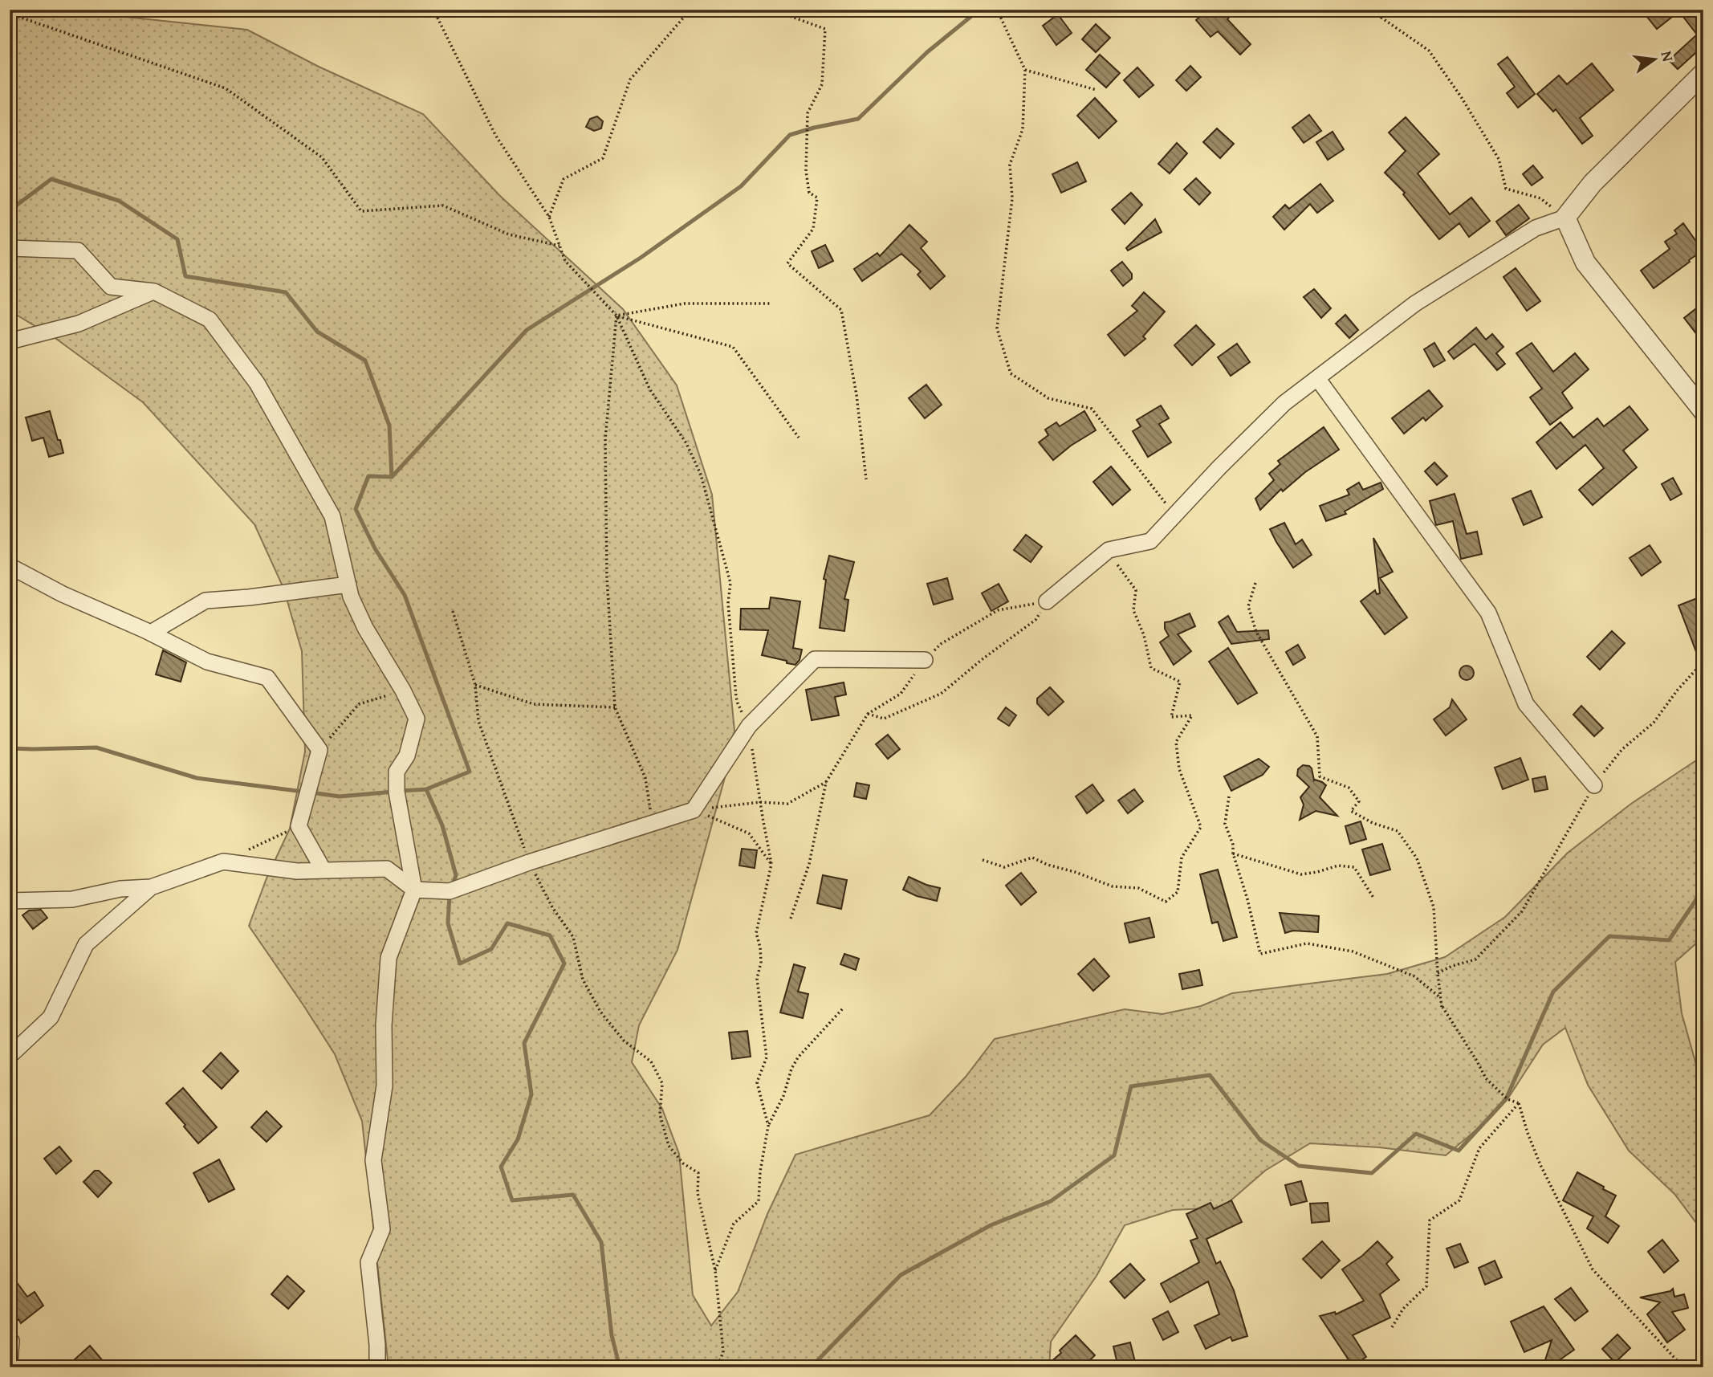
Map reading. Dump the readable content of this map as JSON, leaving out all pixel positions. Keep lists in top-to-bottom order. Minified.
{"north":"right"}
